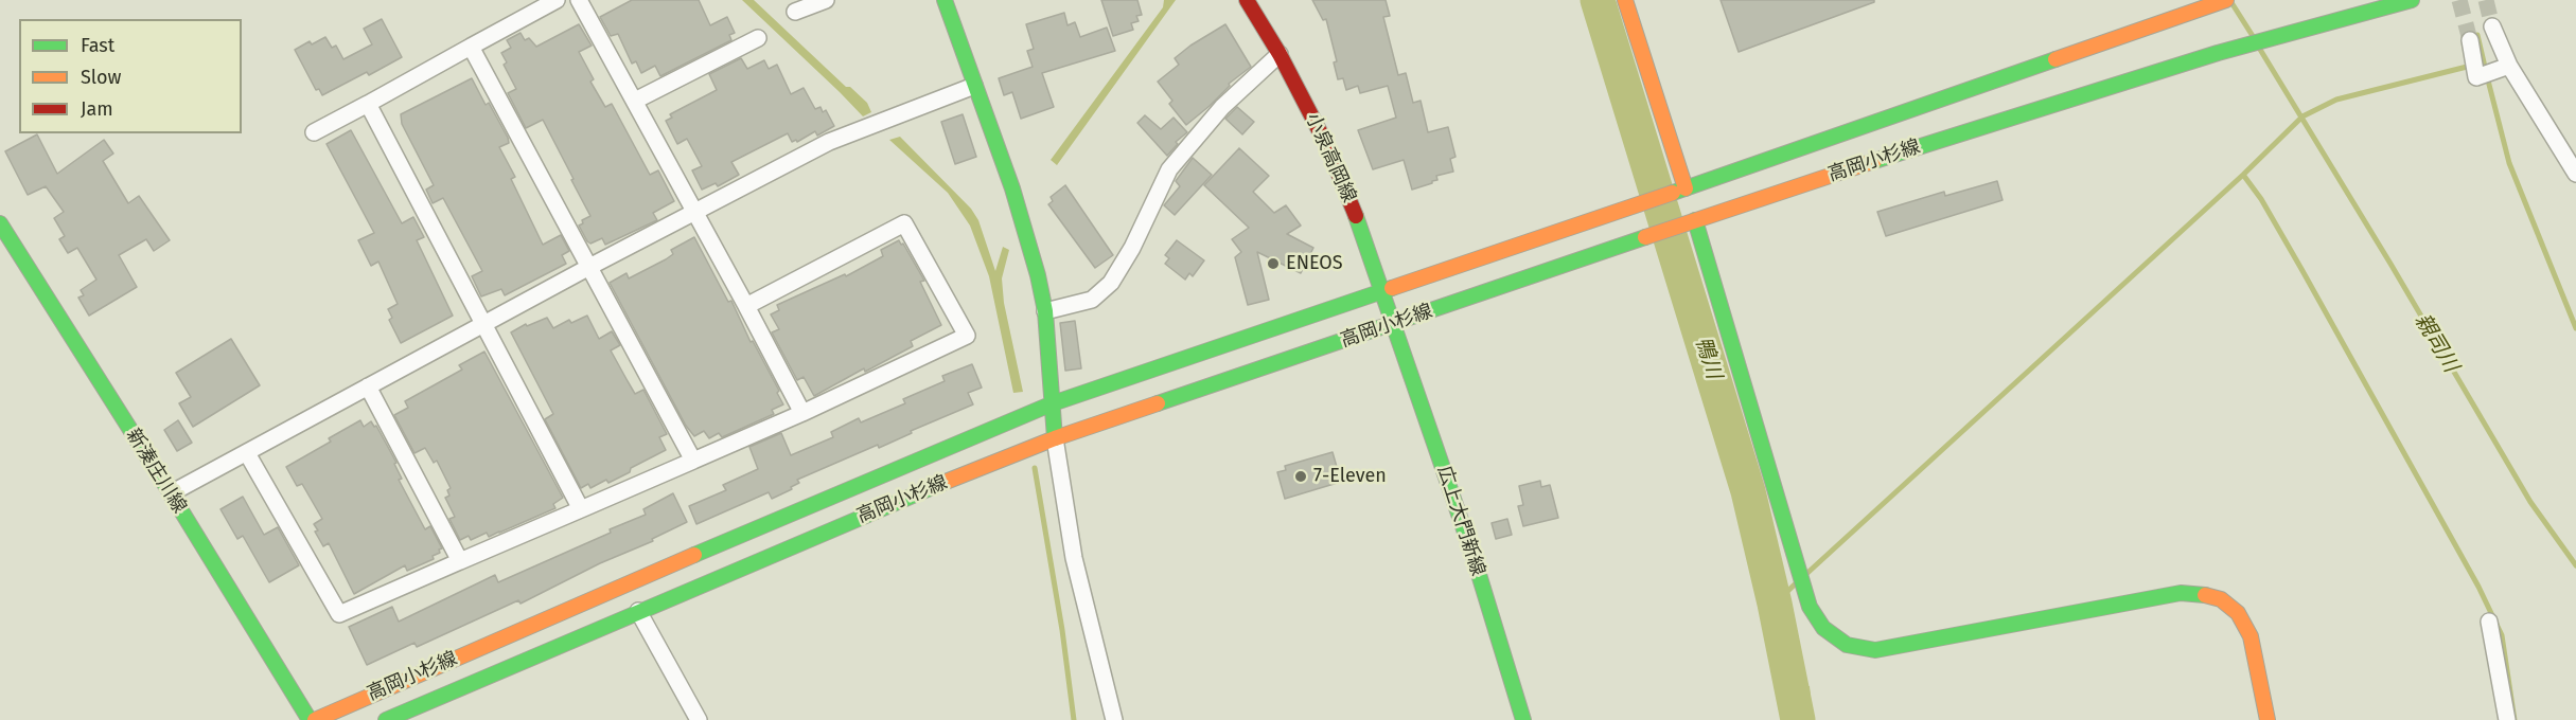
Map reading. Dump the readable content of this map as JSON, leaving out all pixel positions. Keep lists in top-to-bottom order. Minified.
{"streets":{"main road":["小泉高岡線","高岡小杉線","新湊庄川線","広上大門新線"]},"crossings":[["小泉高岡線","高岡小杉線"],["小泉高岡線","広上大門新線"],["高岡小杉線","広上大門新線"]],"water":["親司川","鴨川"],"places":["ENEOS","7-Eleven"],"legend":["Fast","Slow","Jam"]}
